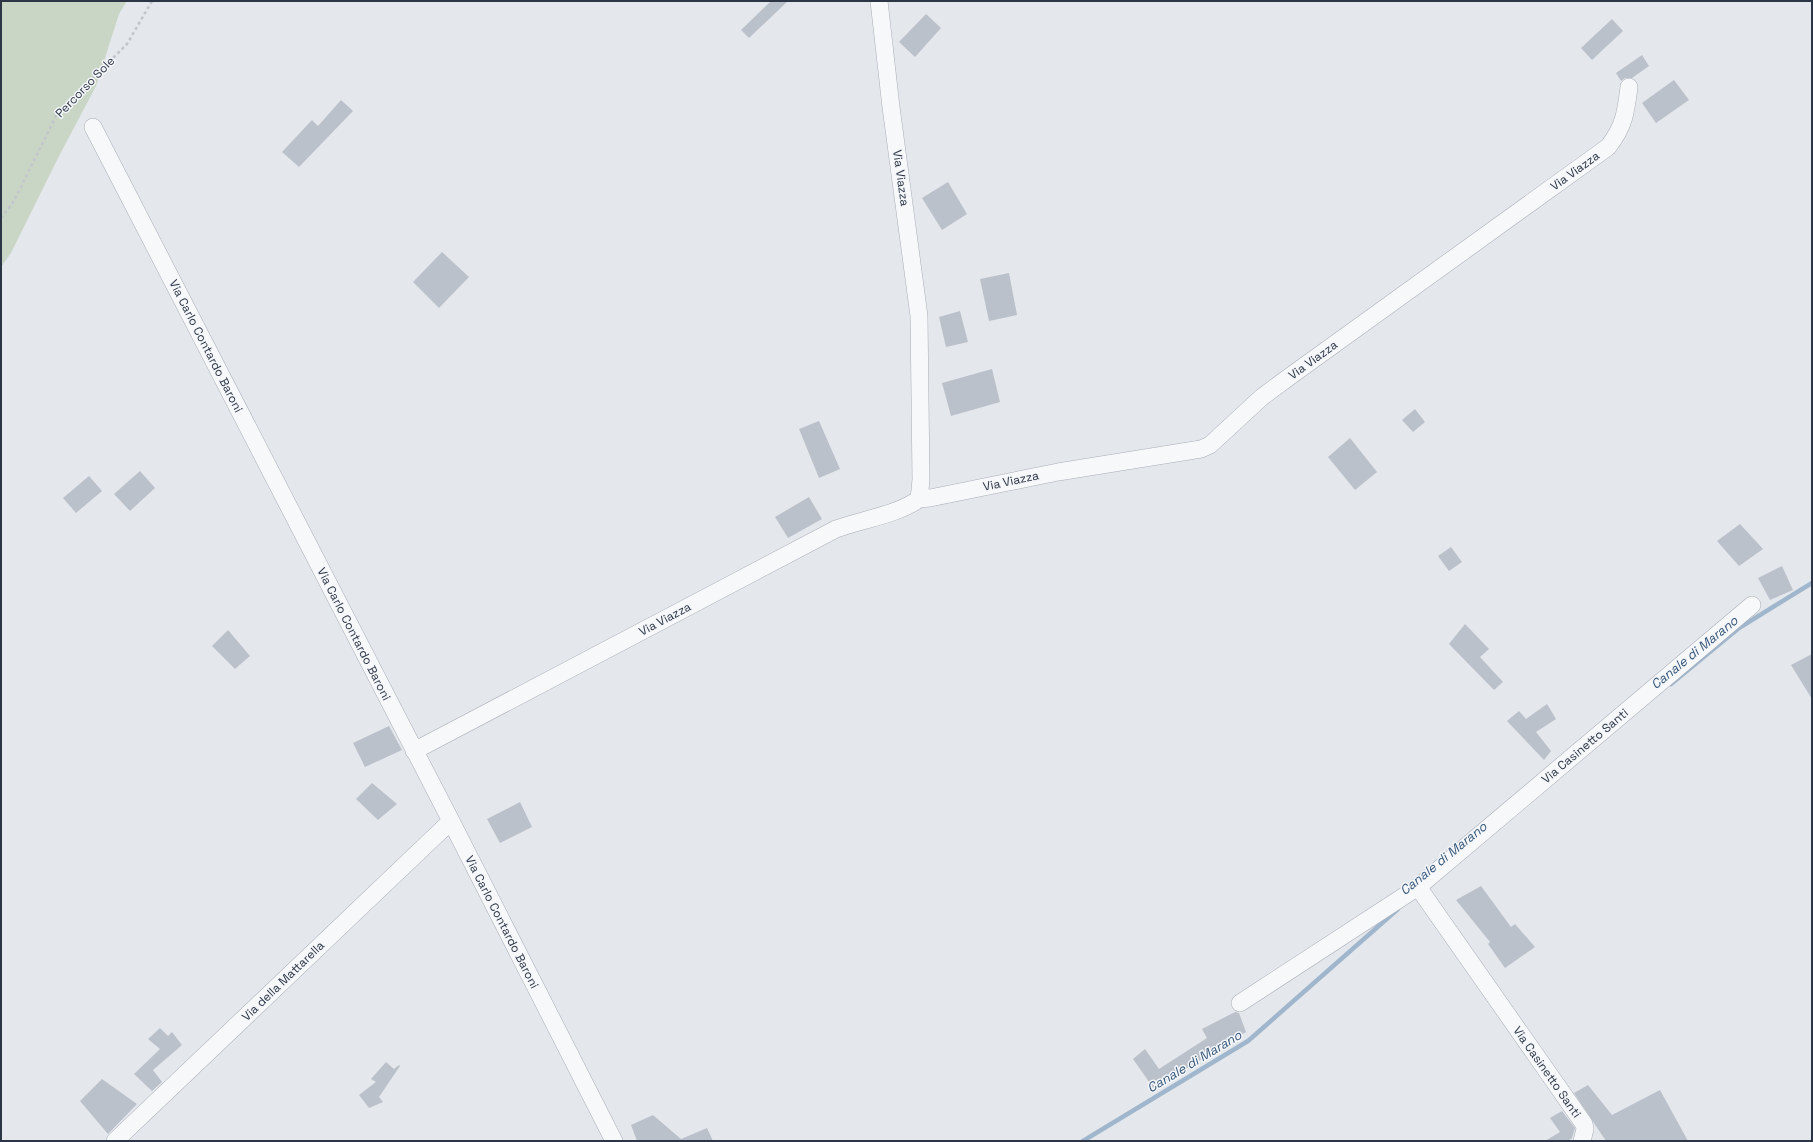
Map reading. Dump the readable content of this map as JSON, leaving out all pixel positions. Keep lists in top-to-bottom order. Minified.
{"streets":{"street":["Via Viazza","Via Carlo Contardo Baroni","Via Casinetto Santi","Via della Mattarella"],"path":["Percorso Sole"]},"crossings":[["Via Viazza","Via Carlo Contardo Baroni"],["Via Carlo Contardo Baroni","Via della Mattarella"]],"water":["Canale di Marano"]}
